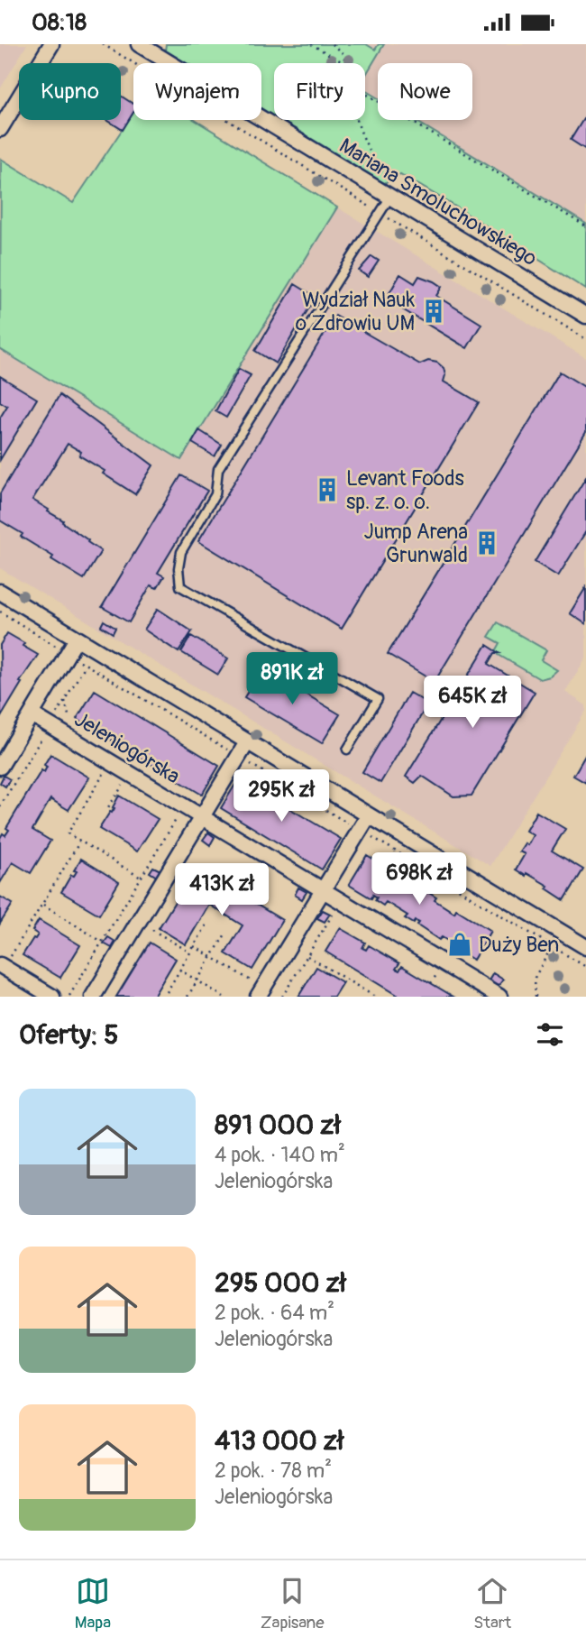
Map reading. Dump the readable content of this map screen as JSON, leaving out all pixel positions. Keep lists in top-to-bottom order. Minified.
{"streets":{"street":["Mariana Smoluchowskiego","Jeleniogórska"]},"places":{"building":["Wydział Nauk o Zdrowiu UM","Levant Foods sp. z. o. o.","Jump Arena Grunwald"],"shop":["Duży Ben"]},"page":{"status":"08:18","chip":["Kupno","Wynajem","Filtry","Nowe"],"price":["891K zł","645K zł","295K zł","698K zł","413K zł"],"heading":"Oferty: 5","list":[{"name":"891 000 zł","note":"4 pok. · 140 m² · Jeleniogórska"},{"name":"295 000 zł","note":"2 pok. · 64 m² · Jeleniogórska"},{"name":"413 000 zł","note":"2 pok. · 78 m² · Jeleniogórska"}],"tabs":["Mapa","Zapisane","Start"]}}
